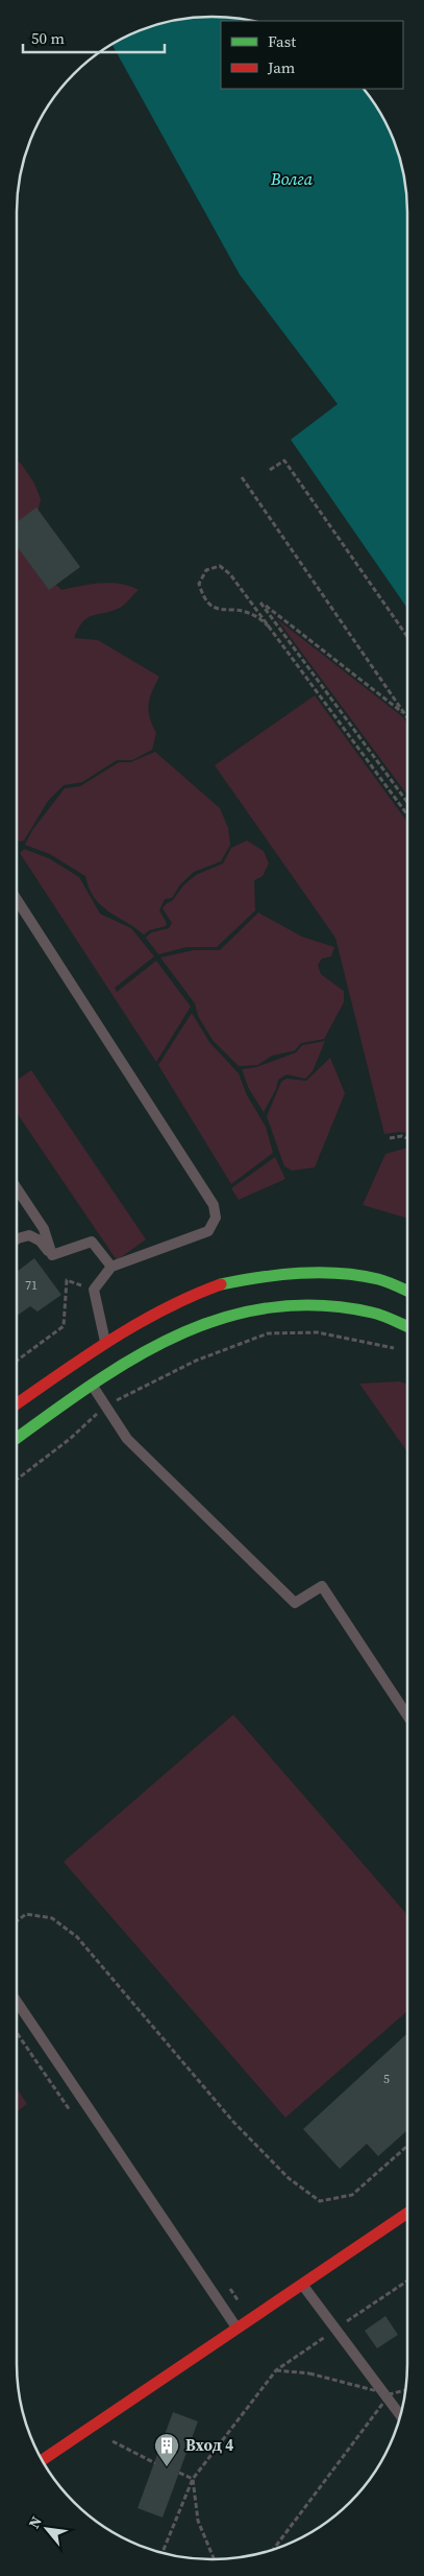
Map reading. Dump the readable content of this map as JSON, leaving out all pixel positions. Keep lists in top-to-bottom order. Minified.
{"water":["Волга"],"places":{"building":["Вход 4"]},"house_numbers":["71","5"],"legend":["Fast","Jam"],"scale_bar":"50 m","north":"top left"}
